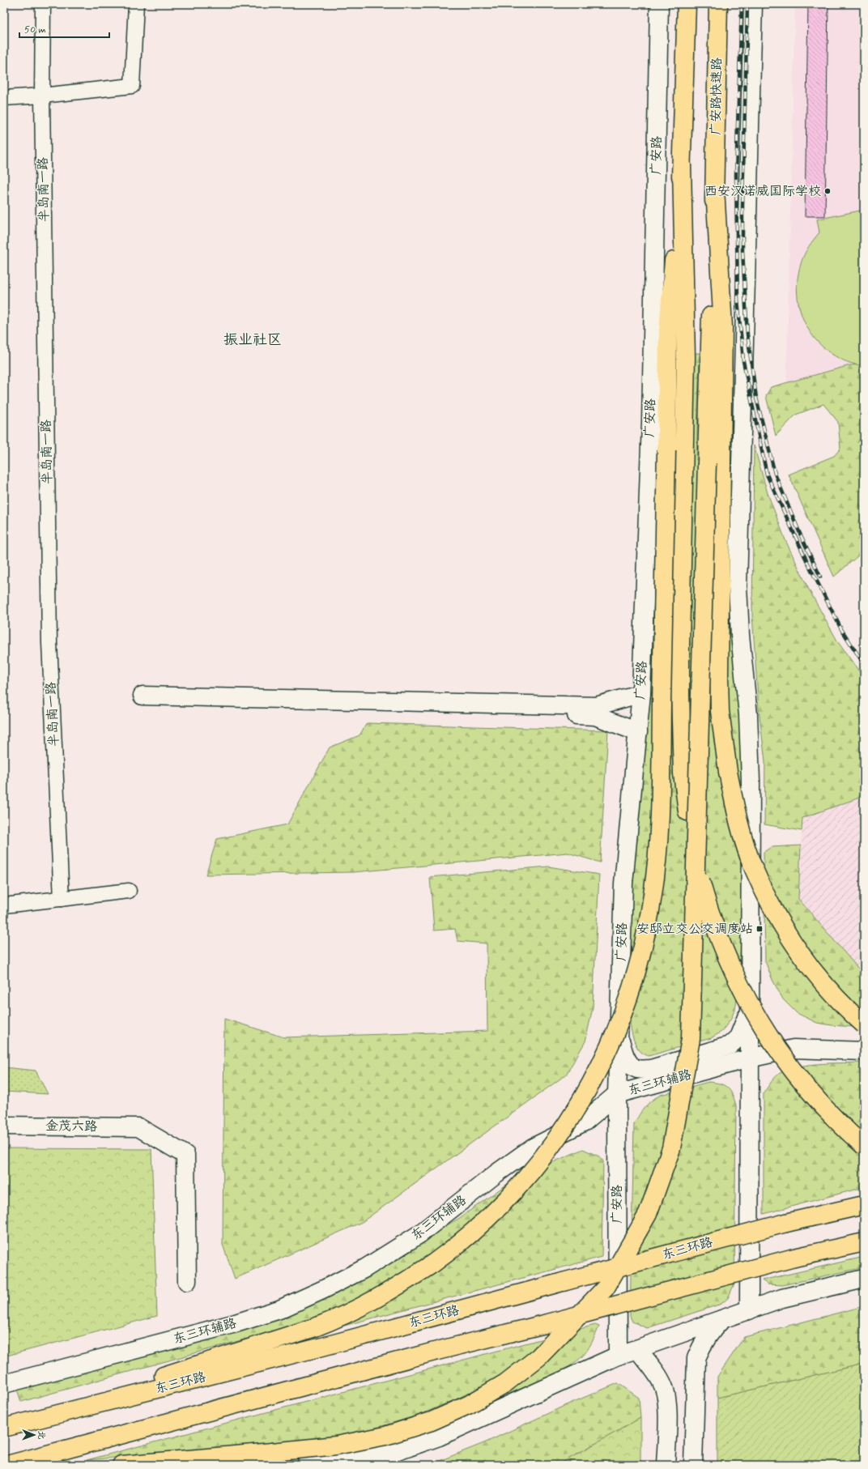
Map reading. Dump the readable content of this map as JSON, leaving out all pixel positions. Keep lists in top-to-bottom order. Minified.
{"streets":{"highway":["广安路快速路","东三环路"],"main road":["广安路","东三环辅路","金茂六路"],"street":["半岛南一路"]},"crossings":[["广安路","东三环辅路"]],"districts":["振业社区"],"places":{"other":["西安汉诺威国际学校"],"transit":["安邸立交公交调度站"]},"scale_bar":"50 m","north":"right"}
